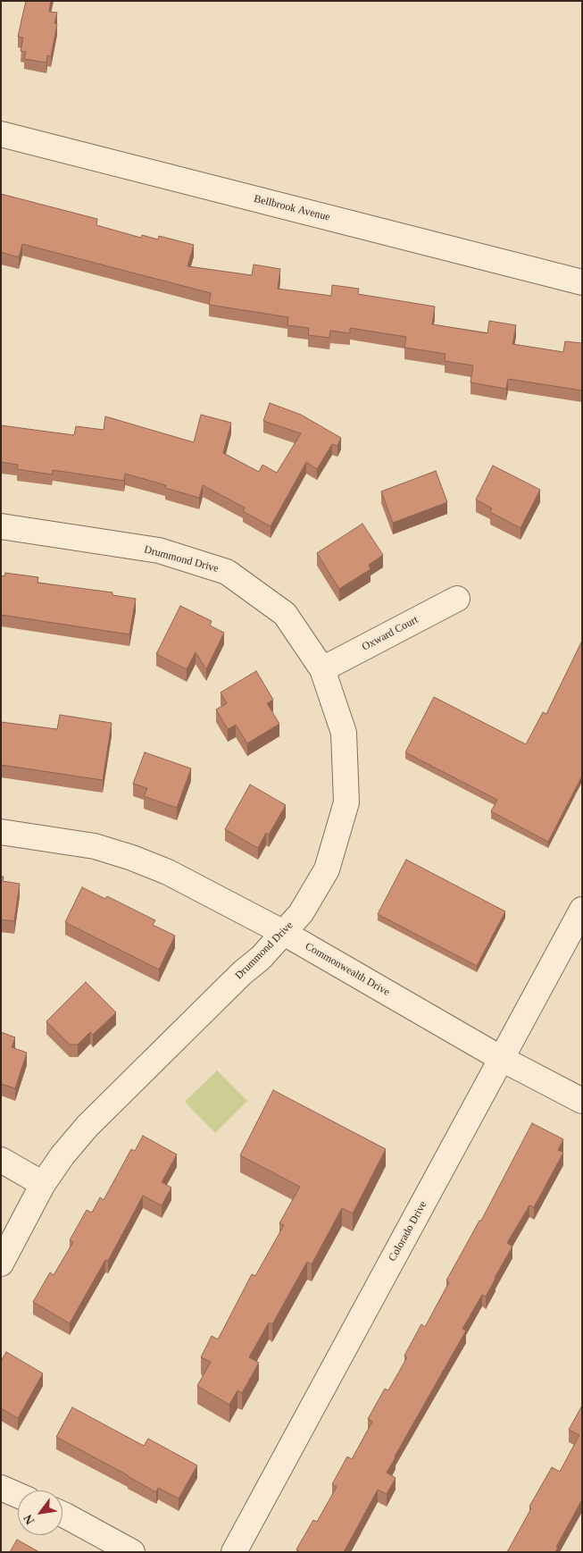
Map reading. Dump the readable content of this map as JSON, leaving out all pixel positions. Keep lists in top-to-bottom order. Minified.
{"streets":{"street":["Bellbrook Avenue","Drummond Drive","Oxward Court","Commonwealth Drive","Colorado Drive"]},"crossings":[["Drummond Drive","Oxward Court"],["Drummond Drive","Commonwealth Drive"],["Commonwealth Drive","Colorado Drive"]],"north":"bottom left"}
